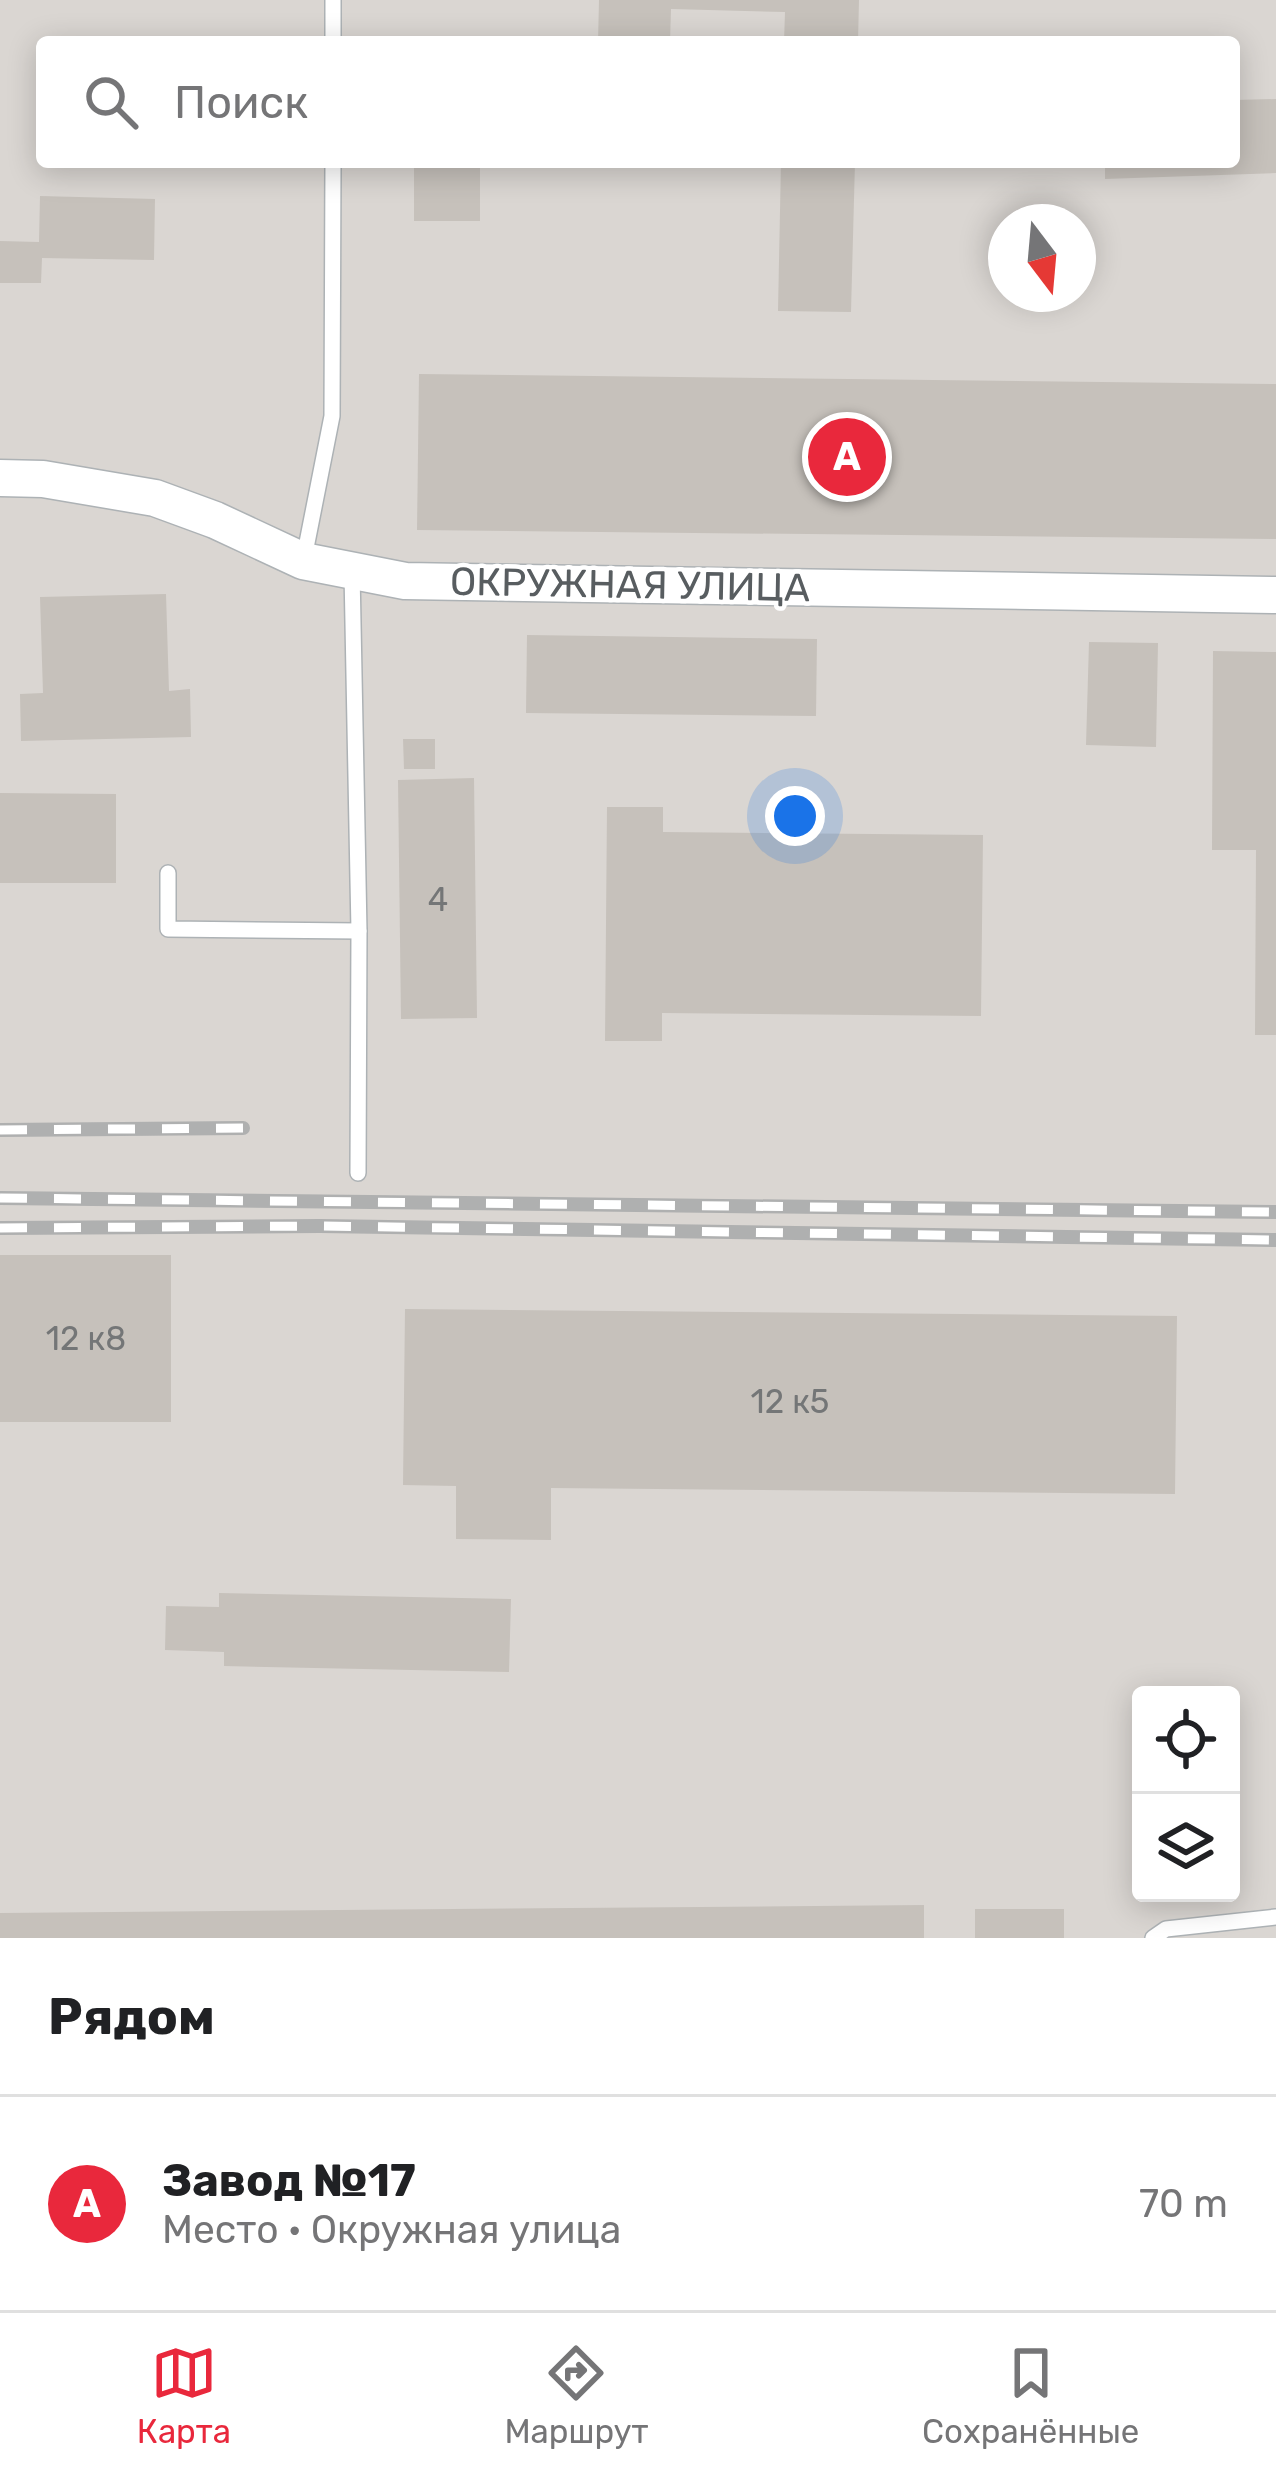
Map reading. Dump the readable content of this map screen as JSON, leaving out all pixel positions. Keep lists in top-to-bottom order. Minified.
{"streets":{"street":["ОКРУЖНАЯ УЛИЦА"]},"house_numbers":["4","12 к8","12 к5"],"north":"bottom","page":{"search":"Поиск","pins":"A","heading":"Рядом","list":[{"mark":"A","name":"Завод №17","note":"Место · Окружная улица","value":"70 m"}],"nav":["Карта","Маршрут","Сохранённые"]}}
